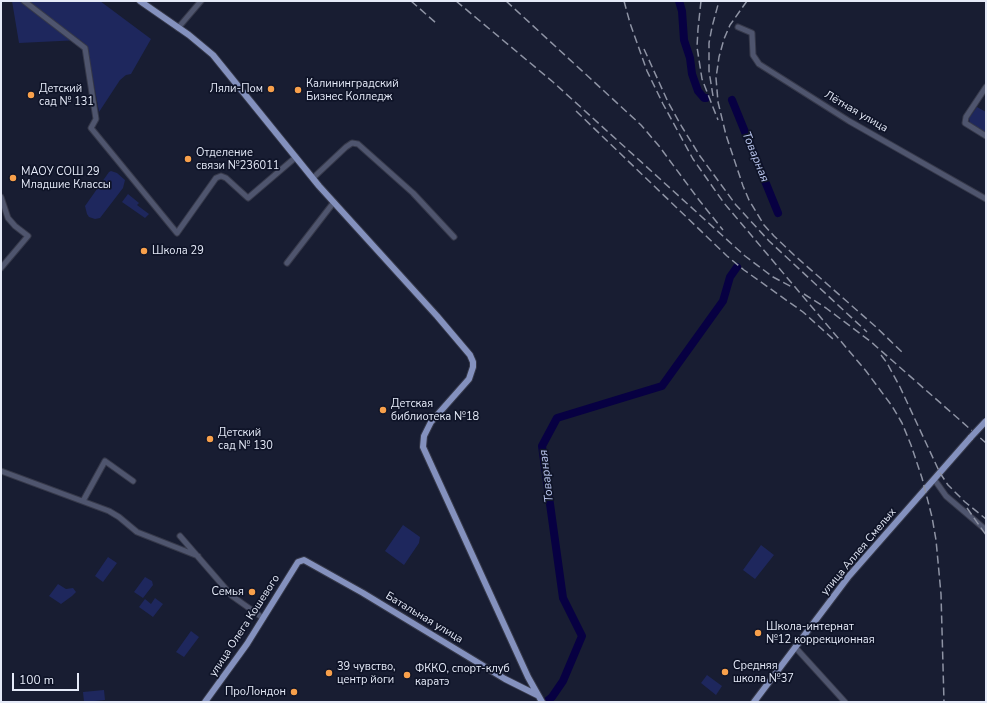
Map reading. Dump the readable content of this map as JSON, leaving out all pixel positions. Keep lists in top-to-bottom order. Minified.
{"streets":{"main road":["улица Аллея Смелых","Батальная улица","улица Олега Кошевого"],"street":["Лётная улица"]},"crossings":[["Батальная улица","улица Олега Кошевого"]],"water":["Товарная"],"places":["Ляли-Пом","Калининградский Бизнес Колледж","Детский сад № 131","Отделение связи №236011","МАОУ СОШ 29 Младшие Классы","Школа 29","Детская библиотека №18","Детский сад № 130","Семья","Школа-интернат №12 коррекционная","Средняя школа №37","39 чувство, центр йоги","ФККО, спорт-клуб каратэ","ПроЛондон"],"scale_bar":"100 m"}
